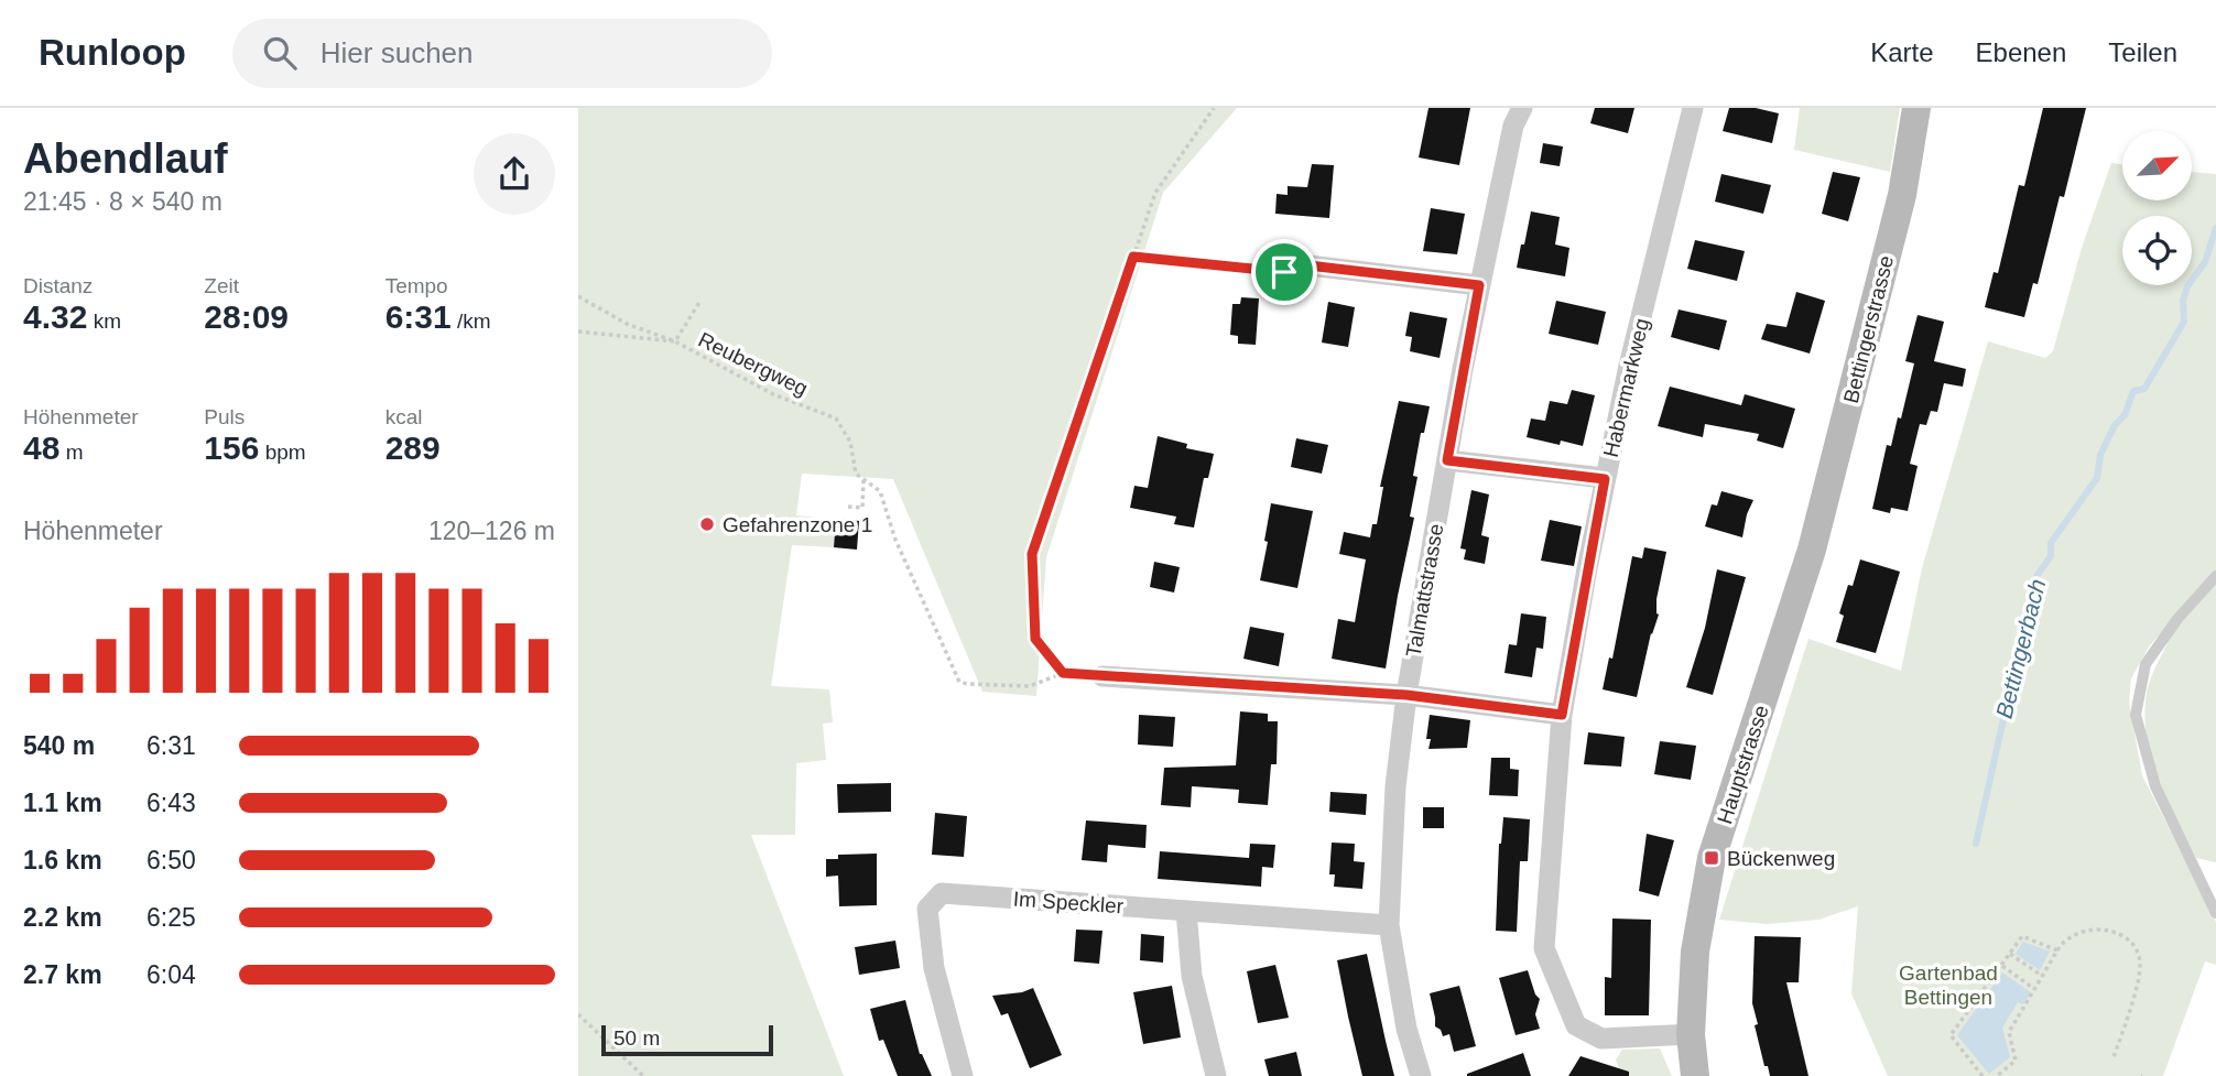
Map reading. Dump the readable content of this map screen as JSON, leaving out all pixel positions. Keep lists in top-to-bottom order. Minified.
{"streets":{"street":["Bettingerstrasse","Habermarkweg","Talmattstrasse","Hauptstrasse","Im Speckler"],"path":["Reubergweg"]},"crossings":[["Bettingerstrasse","Hauptstrasse"],["Talmattstrasse","Im Speckler"]],"water":["Bettingerbach"],"parks":["Gartenbad Bettingen"],"places":{"other":["Gefahrenzone 1"],"transit":["Bückenweg"]},"scale_bar":"50 m","north":"top right","page":{"header":"Runloop","search":"Hier suchen","nav":["Karte","Ebenen","Teilen"],"heading":["Abendlauf","21:45 · 8 × 540 m"],"stats":[["Distanz","4.32 km"],["Zeit","28:09"],["Tempo","6:31 /km"],["Höhenmeter","48 m"],["Puls","156 bpm"],["kcal","289"]],"chart":["Höhenmeter","120–126 m"],"list":[{"name":"540 m","note":"6:31"},{"name":"1.1 km","note":"6:43"},{"name":"1.6 km","note":"6:50"},{"name":"2.2 km","note":"6:25"},{"name":"2.7 km","note":"6:04"}],"scale":"50 m"}}
